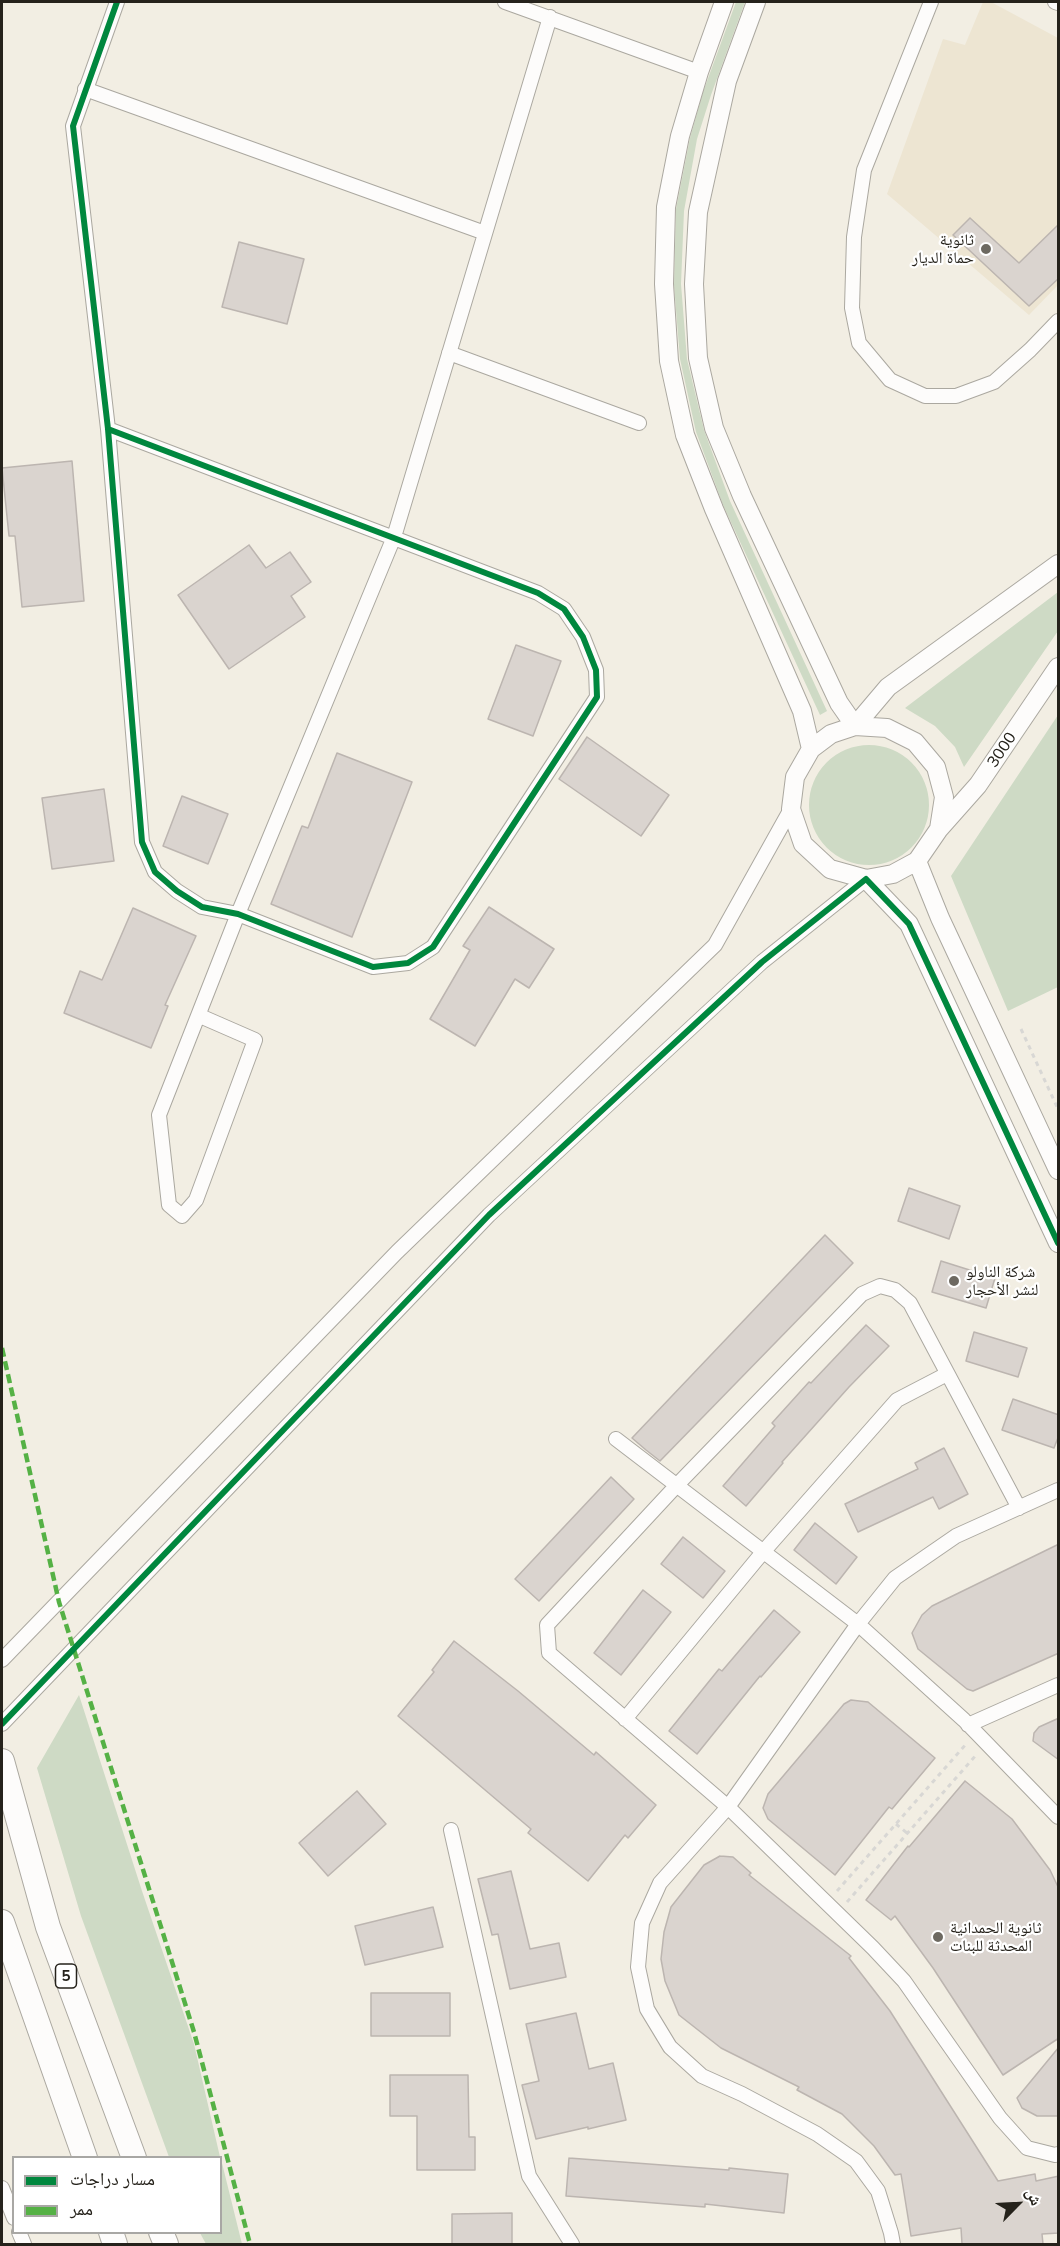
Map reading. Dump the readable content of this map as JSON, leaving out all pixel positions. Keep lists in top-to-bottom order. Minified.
{"streets":{"highway":["5"],"street":["3000"]},"places":["ثانوية حماة الديار","شركة الناولو لنشر الأحجار","ثانوية الحمدانية المحدثة للبنات"],"legend":["مسار دراجات","ممر"],"north":"top right"}
